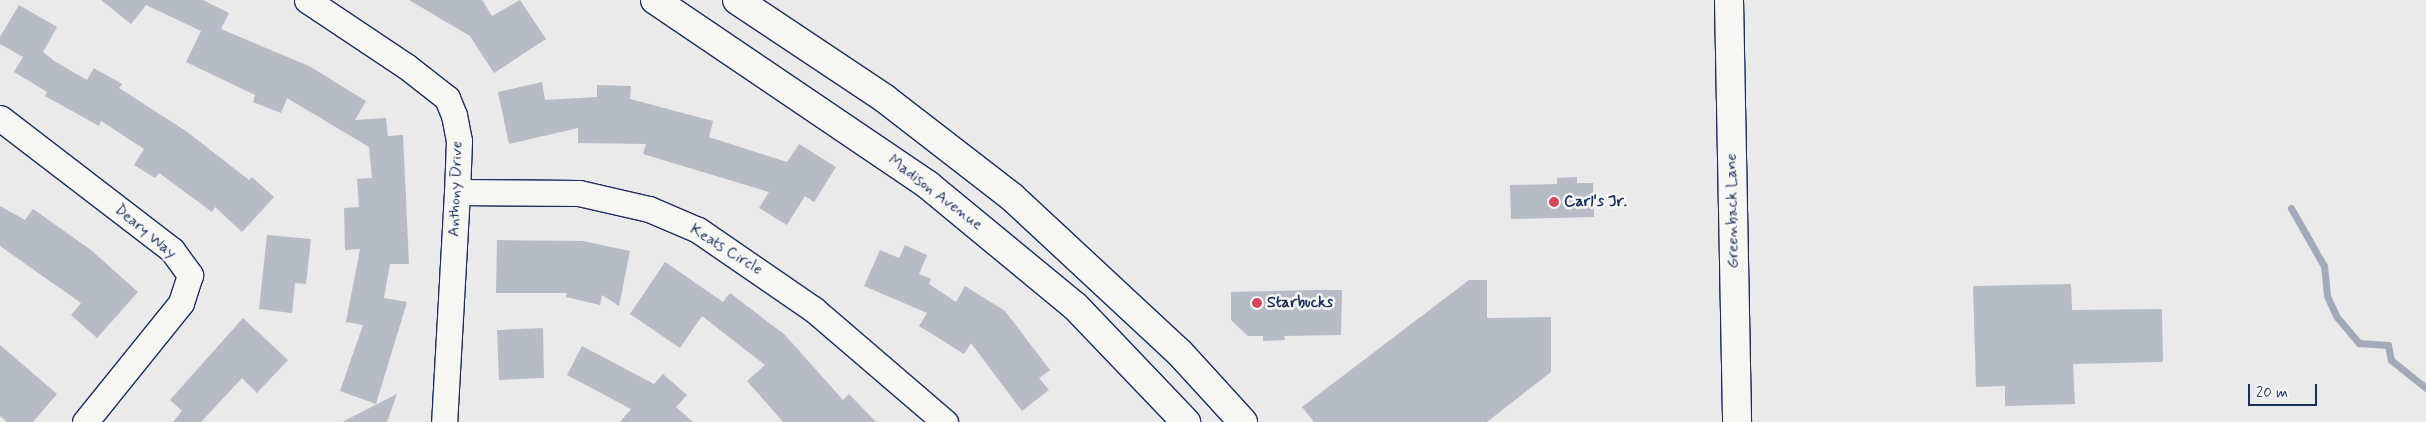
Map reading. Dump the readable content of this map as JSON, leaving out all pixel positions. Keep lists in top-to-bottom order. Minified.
{"streets":{"main road":["Madison Avenue","Greenback Lane"],"street":["Anthony Drive","Deary Way","Keats Circle"]},"crossings":[["Anthony Drive","Keats Circle"]],"places":["Carl's Jr.","Starbucks"],"scale_bar":"20 m"}
